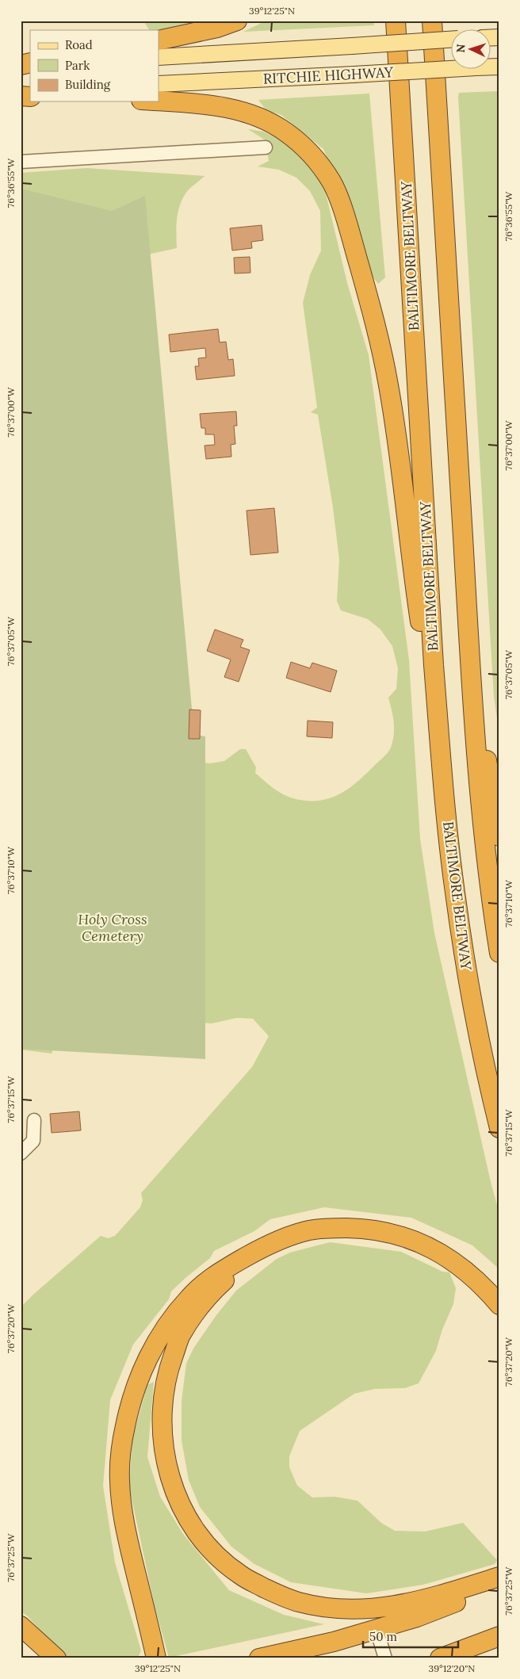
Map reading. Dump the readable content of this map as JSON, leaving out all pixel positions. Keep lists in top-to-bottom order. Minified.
{"streets":{"highway":["BALTIMORE BELTWAY"],"main road":["RITCHIE HIGHWAY"]},"parks":["Holy Cross Cemetery"],"legend":["Road","Park","Building"],"scale_bar":"50 m","north":"left","coordinates":["39°12'25\"N","76°36'55\"W","76°37'00\"W","76°37'05\"W","76°37'10\"W","76°37'15\"W","76°37'20\"W","76°37'25\"W","39°12'20\"N"]}
